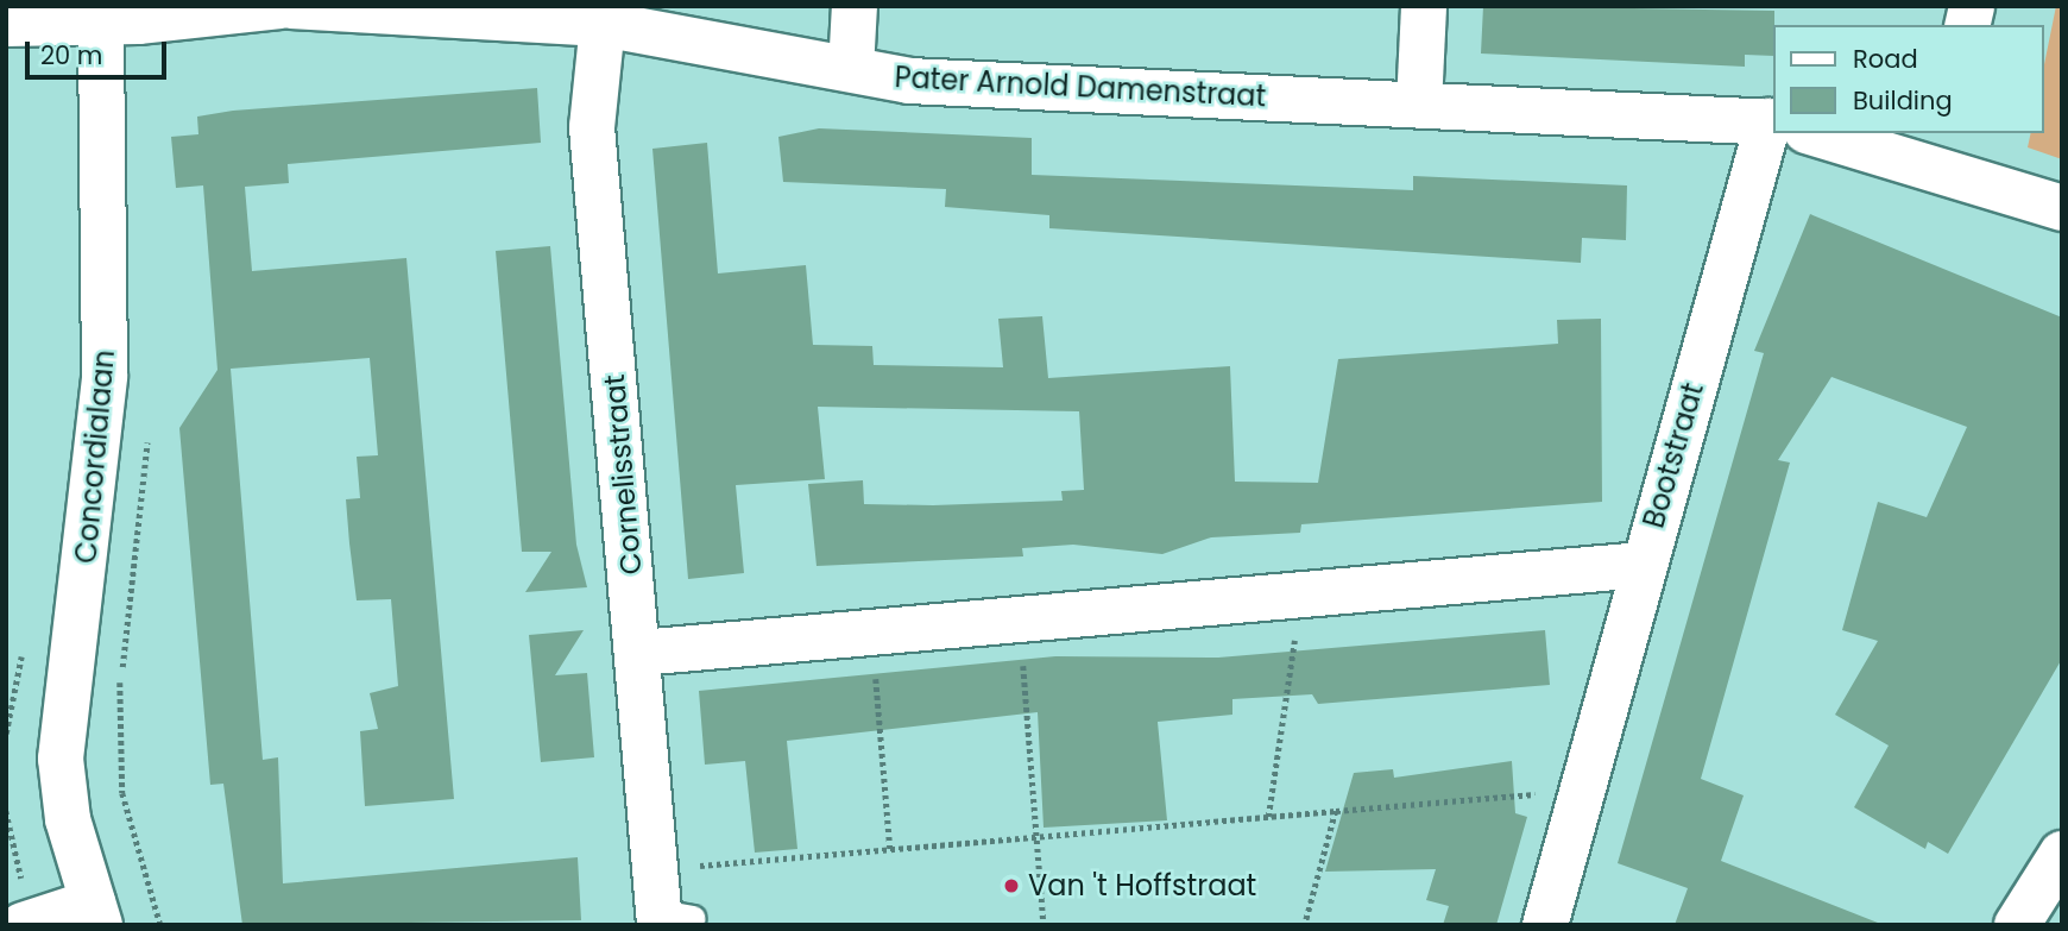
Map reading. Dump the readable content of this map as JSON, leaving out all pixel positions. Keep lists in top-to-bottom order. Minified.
{"streets":{"street":["Pater Arnold Damenstraat","Bootstraat","Concordialaan","Cornelisstraat"]},"crossings":[["Pater Arnold Damenstraat","Cornelisstraat"]],"places":["Van 't Hoffstraat"],"legend":["Road","Building"],"scale_bar":"20 m"}
